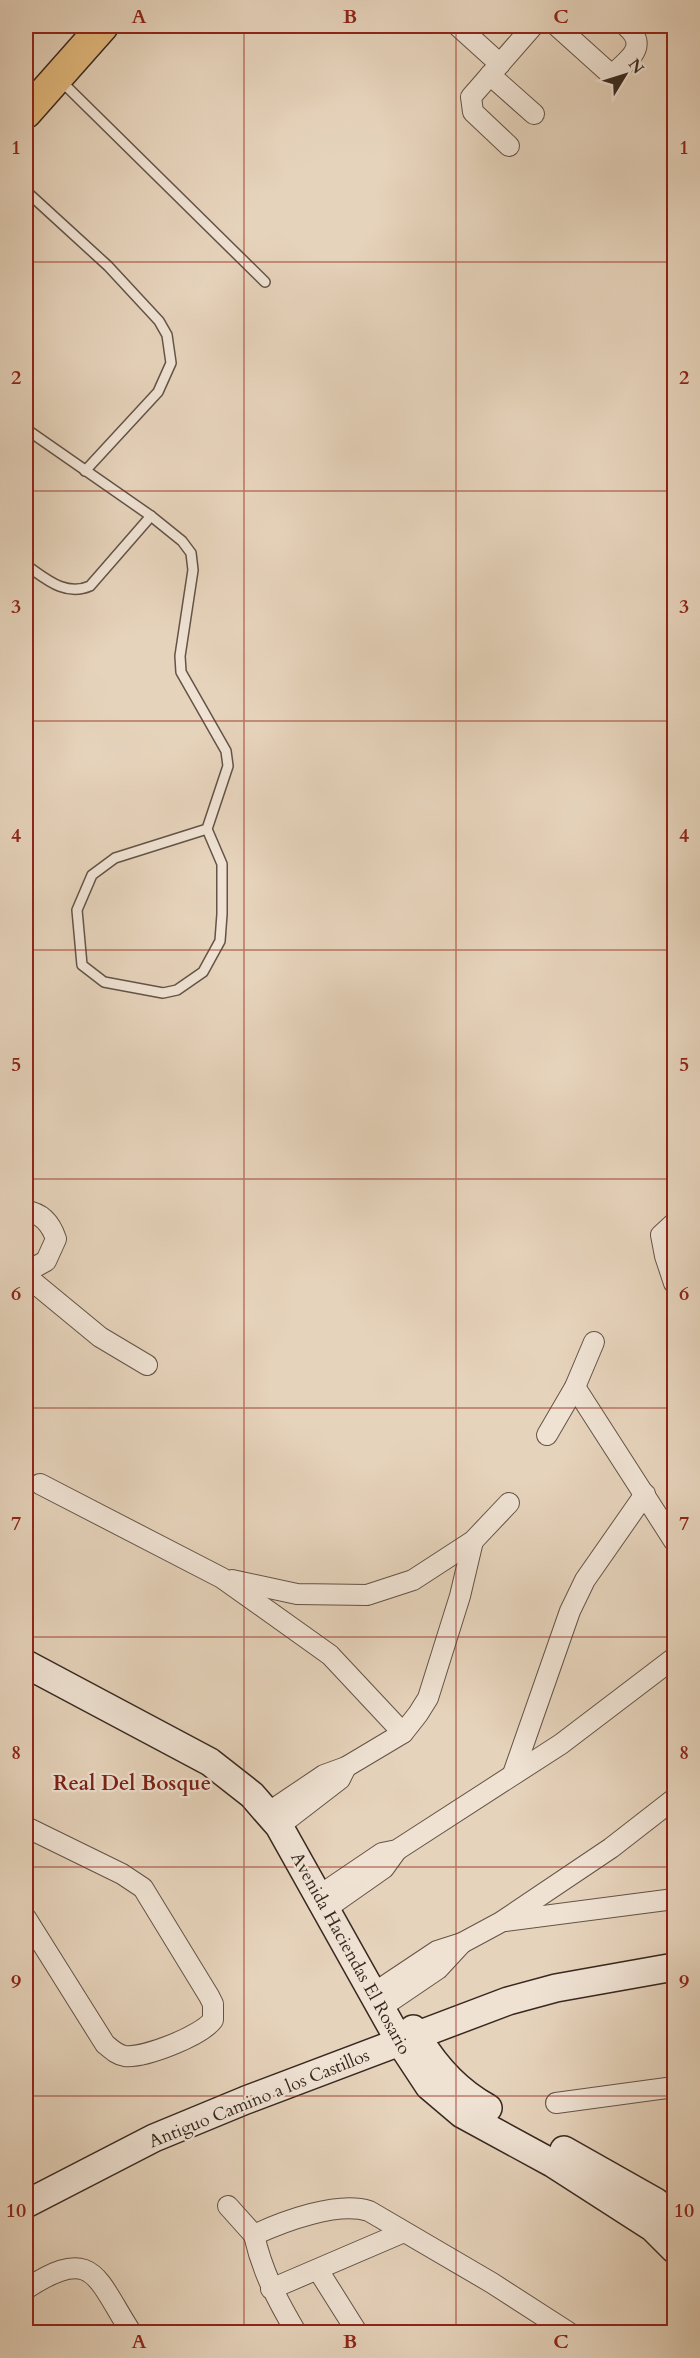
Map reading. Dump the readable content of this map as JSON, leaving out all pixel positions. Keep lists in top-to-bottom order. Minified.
{"streets":{"street":["Avenida Haciendas El Rosario","Antiguo Camino a los Castillos"]},"crossings":[["Avenida Haciendas El Rosario","Antiguo Camino a los Castillos"]],"districts":["Real Del Bosque"],"north":"top right","grid":{"columns":["A","B","C"],"rows":["1","2","3","4","5","6","7","8","9","10"]}}
